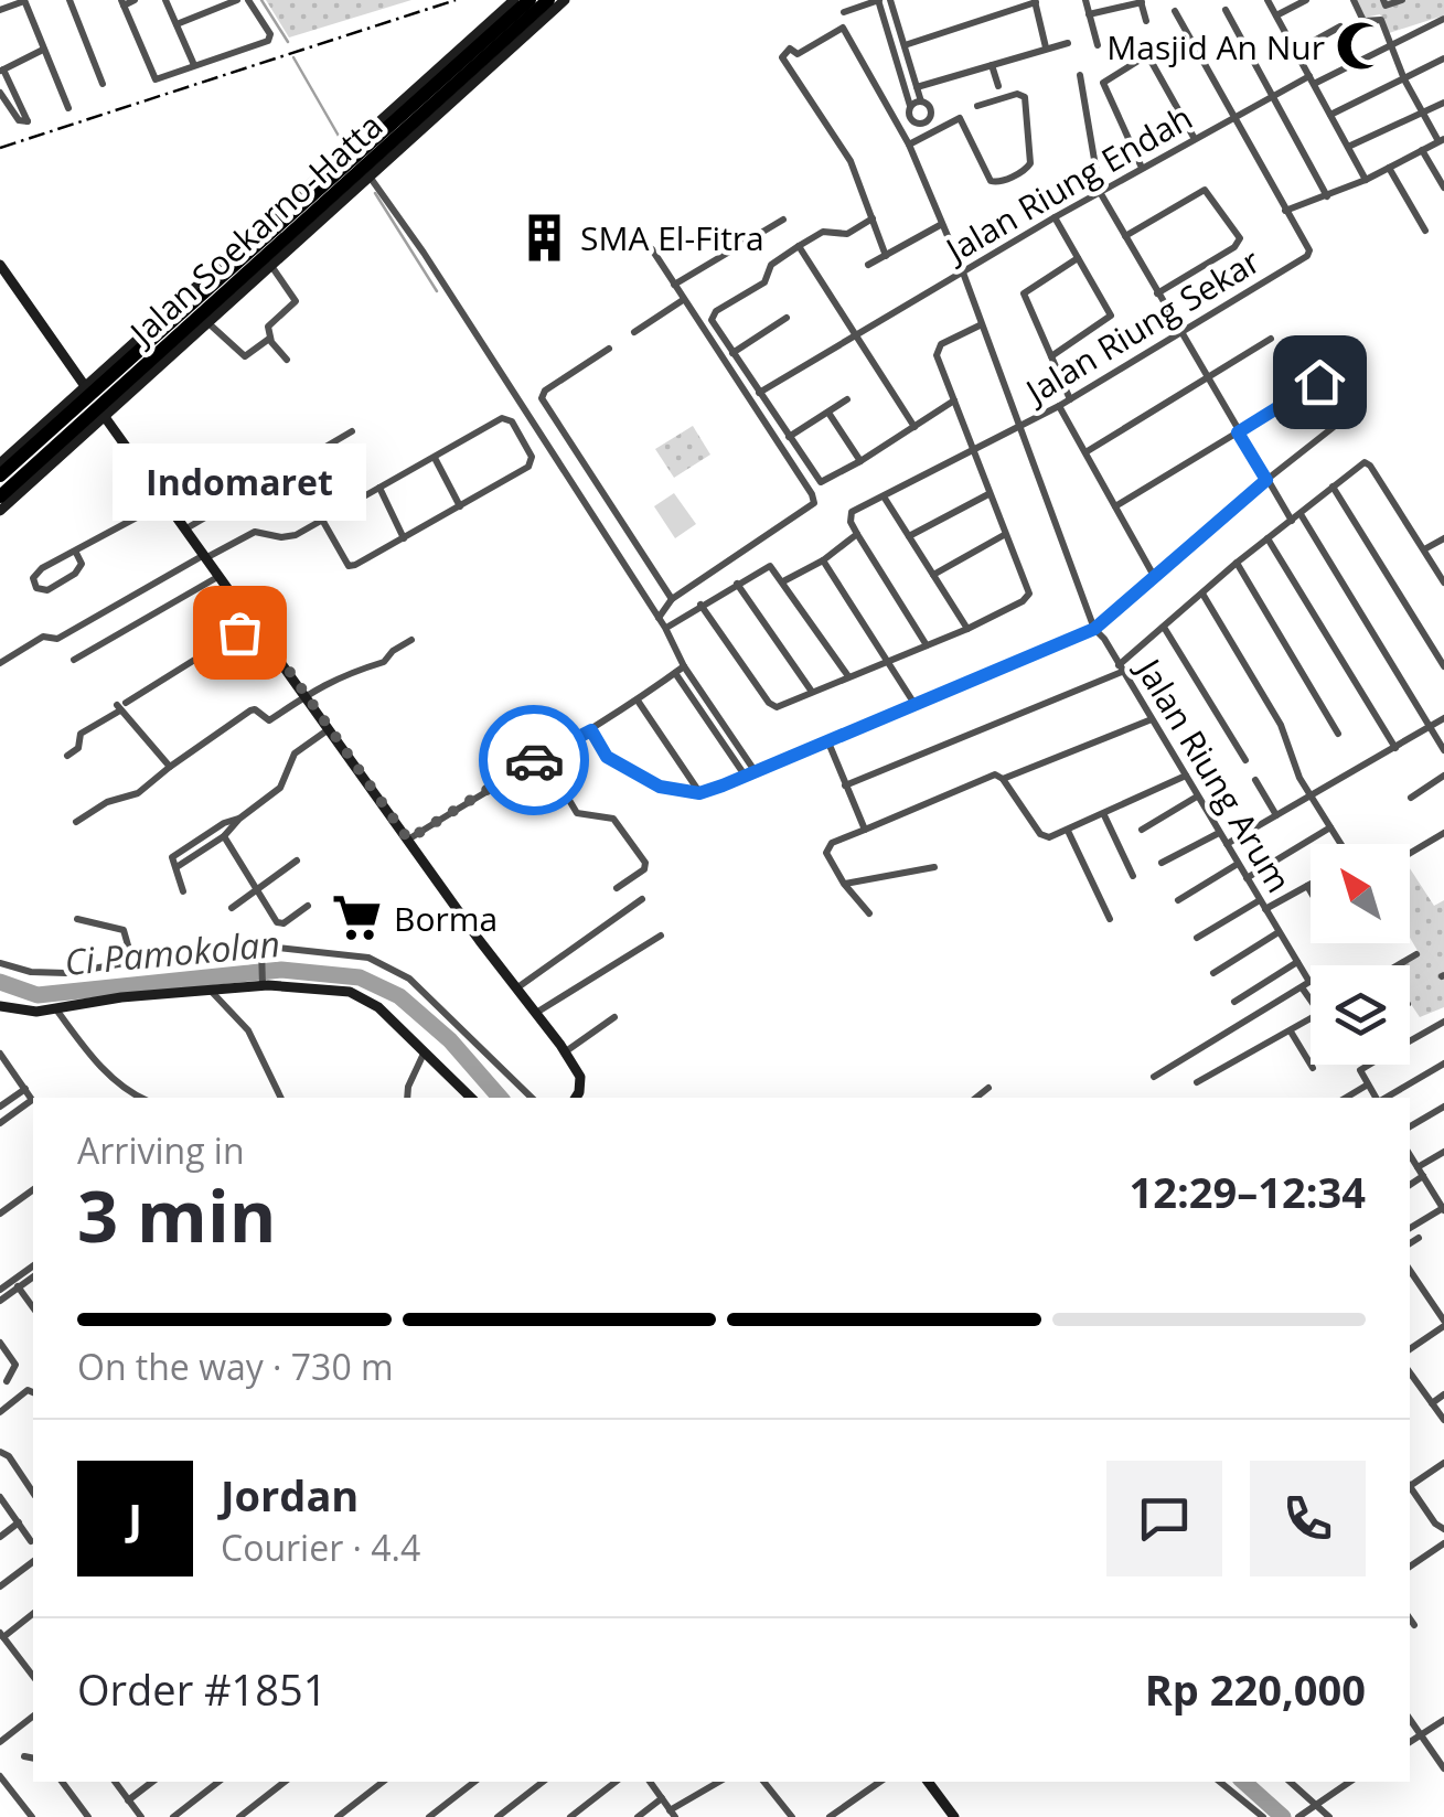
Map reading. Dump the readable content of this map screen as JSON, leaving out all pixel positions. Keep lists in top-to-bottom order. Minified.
{"streets":{"highway":["Jalan Soekarno-Hatta"],"street":["Jalan Riung Endah","Jalan Riung Sekar","Jalan Riung Arum"]},"crossings":[["Jalan Riung Endah","Jalan Riung Sekar"],["Jalan Riung Endah","Jalan Riung Arum"],["Jalan Riung Sekar","Jalan Riung Arum"]],"water":["Ci Pamokolan"],"places":{"mosque":["Masjid An Nur"],"building":["SMA El-Fitra"],"other":["Indomaret"],"supermarket":["Borma"]},"north":"top left","page":{"bubble":"Indomaret","heading":["3 min","Arriving in","12:29–12:34"],"panel":["Jordan","Courier · 4.4","Order #1851","Rp 220,000"],"bar":"On the way · 730 m","round":"J"}}
